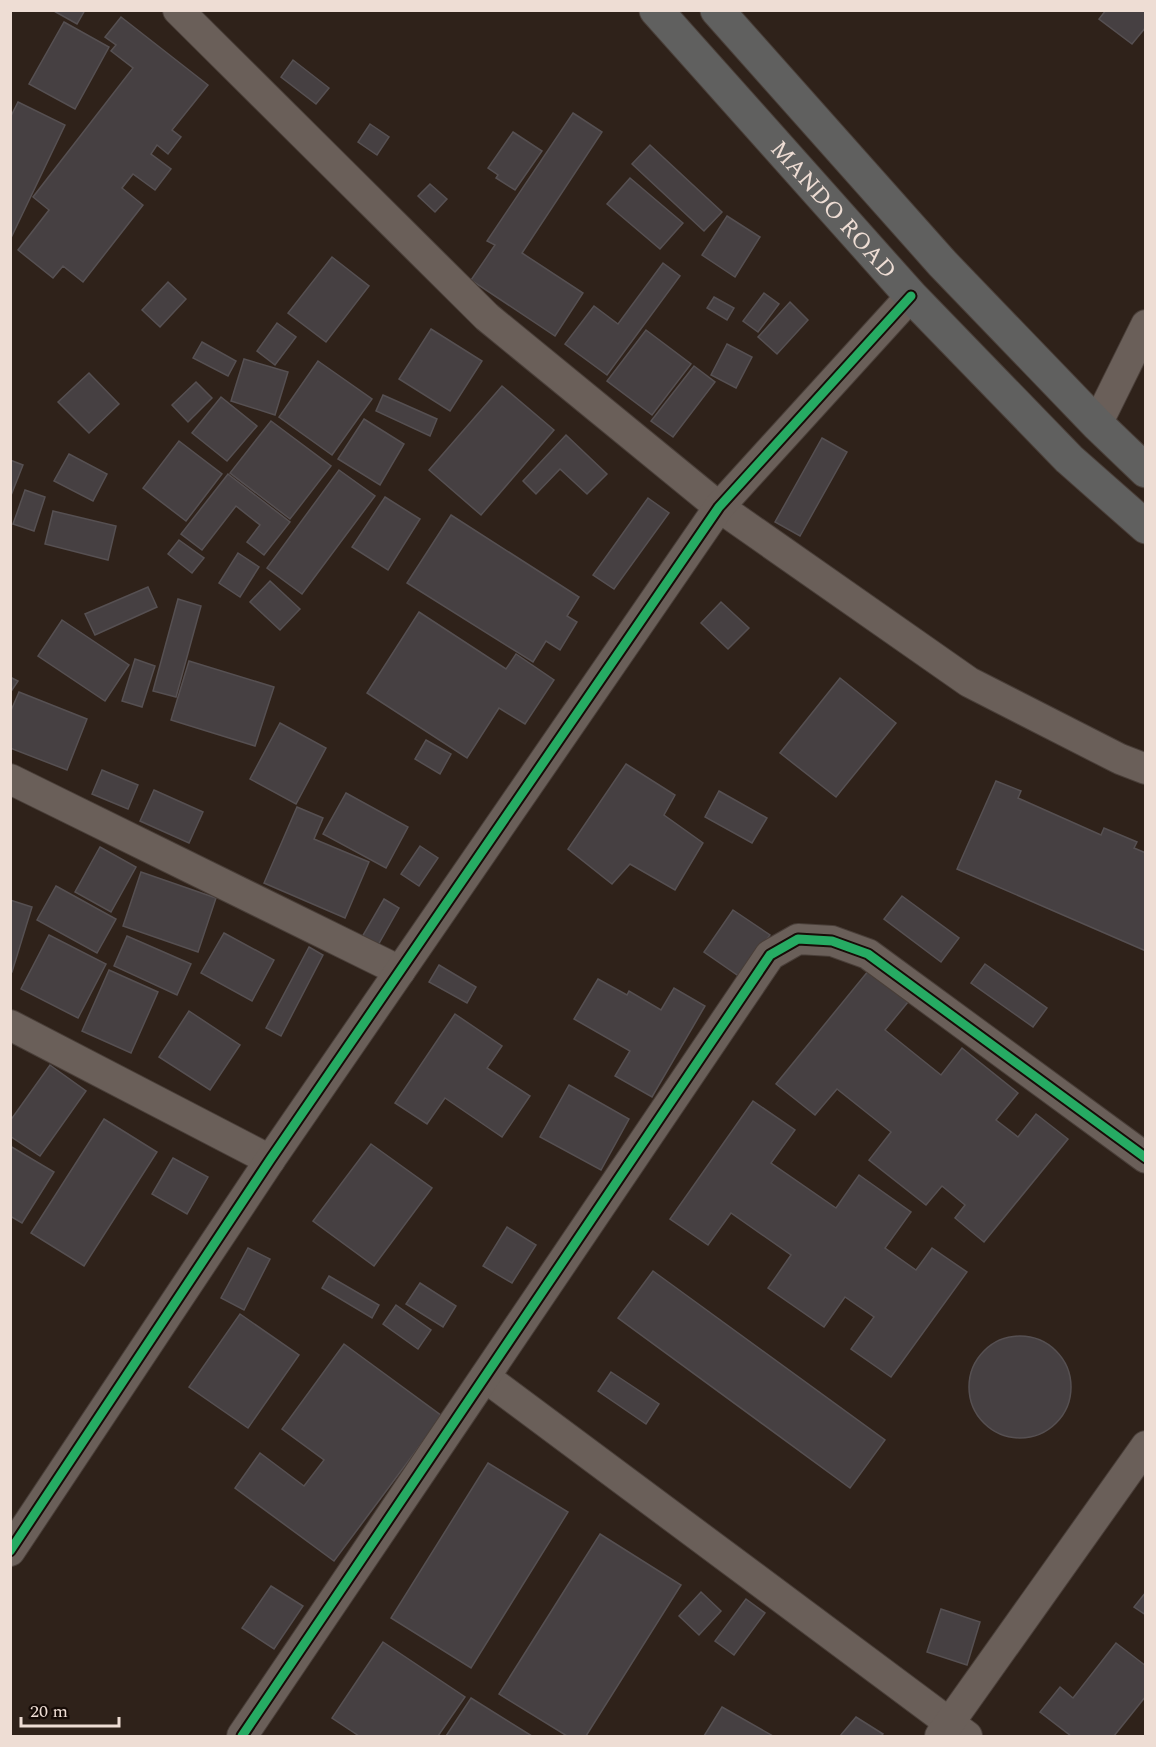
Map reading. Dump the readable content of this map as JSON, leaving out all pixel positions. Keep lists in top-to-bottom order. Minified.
{"streets":{"highway":["MANDO ROAD"]},"scale_bar":"20 m"}
